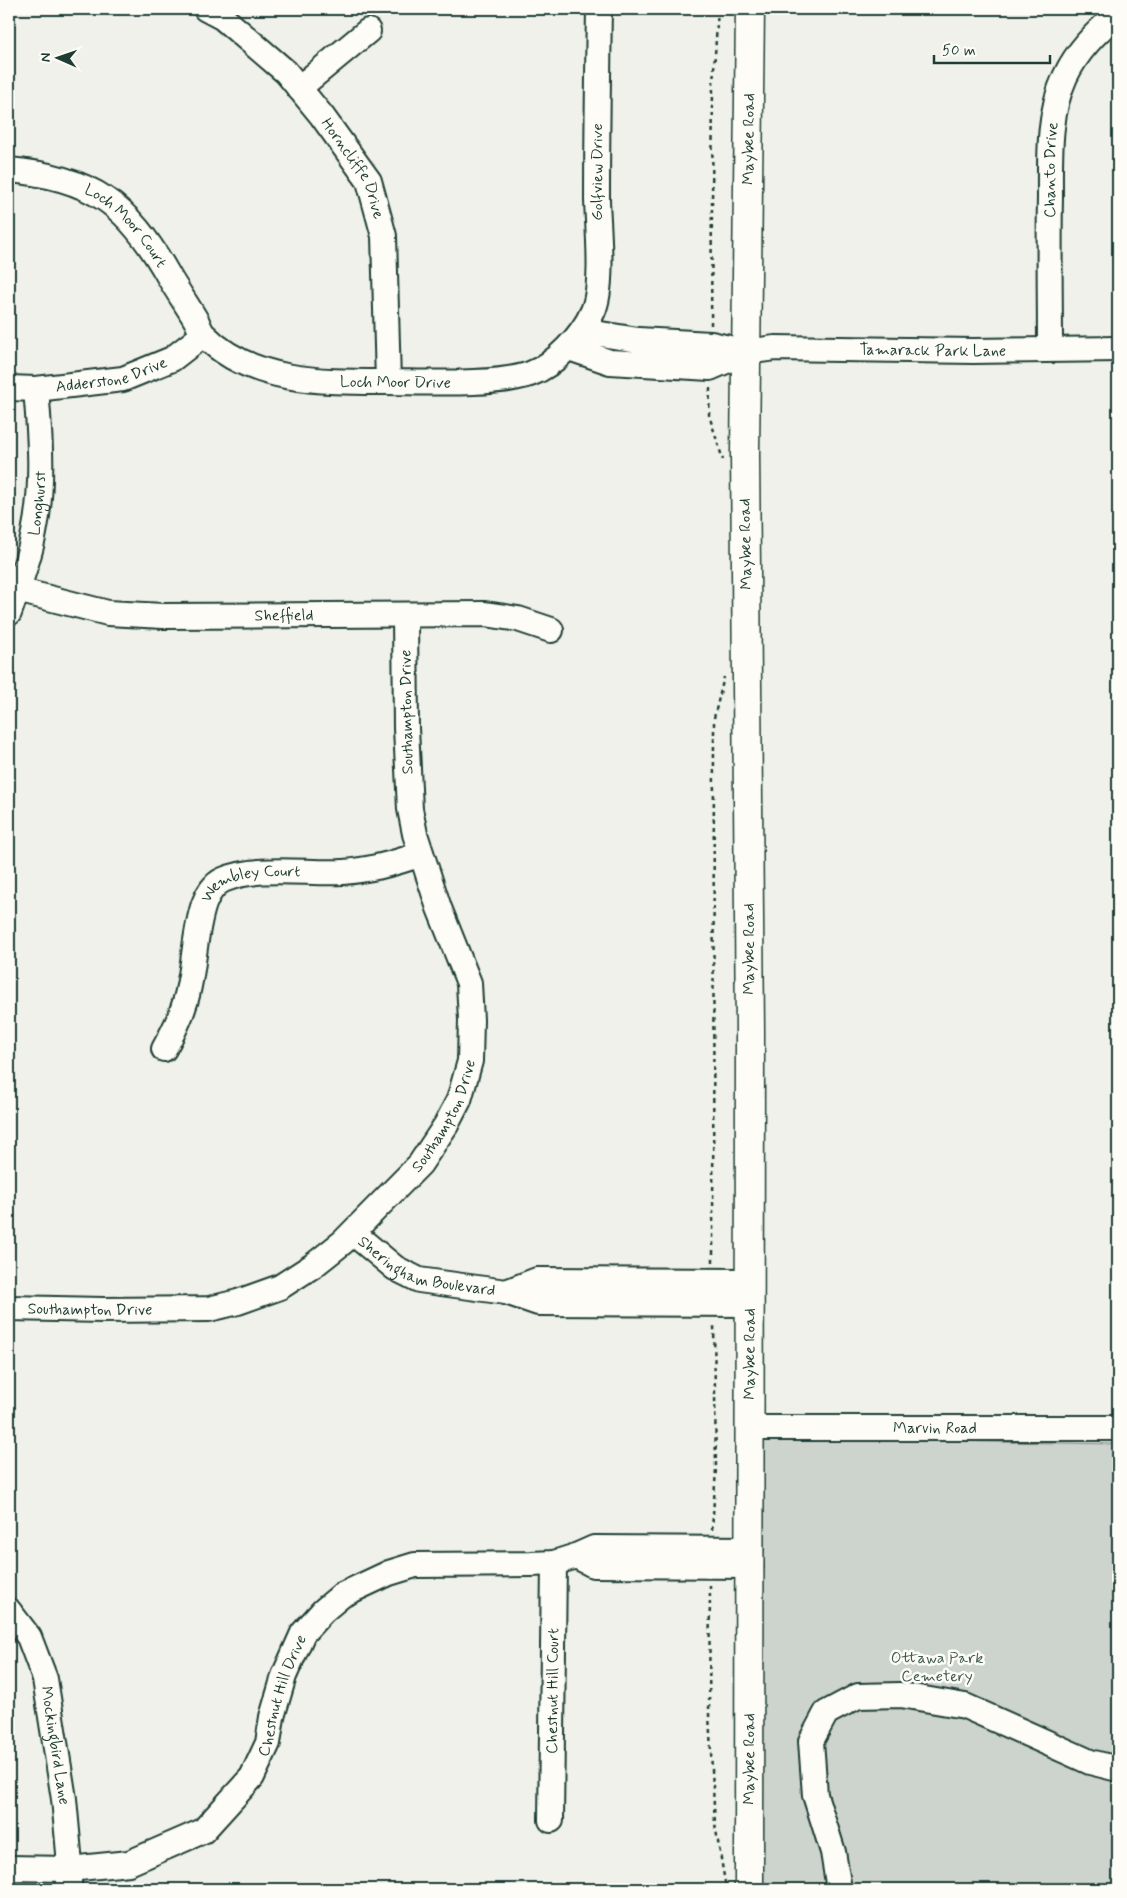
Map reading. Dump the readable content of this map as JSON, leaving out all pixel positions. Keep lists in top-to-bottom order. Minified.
{"streets":{"main road":["Maybee Road"],"street":["Horncliffe Drive","Chanto Drive","Golfview Drive","Loch Moor Court","Tamarack Park Lane","Adderstone Drive","Loch Moor Drive","Longhurst","Sheffield","Southampton Drive","Wembley Court","Sheringham Boulevard","Marvin Road","Chestnut Hill Court","Chestnut Hill Drive","Mockingbird Lane"]},"crossings":[["Maybee Road","Tamarack Park Lane"],["Maybee Road","Sheringham Boulevard"],["Maybee Road","Marvin Road"],["Maybee Road","Chestnut Hill Drive"],["Horncliffe Drive","Loch Moor Drive"],["Chanto Drive","Tamarack Park Lane"],["Golfview Drive","Loch Moor Drive"],["Loch Moor Court","Adderstone Drive"],["Loch Moor Court","Loch Moor Drive"],["Adderstone Drive","Loch Moor Drive"],["Adderstone Drive","Longhurst"],["Longhurst","Sheffield"],["Sheffield","Southampton Drive"],["Southampton Drive","Wembley Court"],["Southampton Drive","Sheringham Boulevard"],["Chestnut Hill Court","Chestnut Hill Drive"],["Chestnut Hill Drive","Mockingbird Lane"]],"parks":["Ottawa Park Cemetery"],"scale_bar":"50 m","north":"left"}
